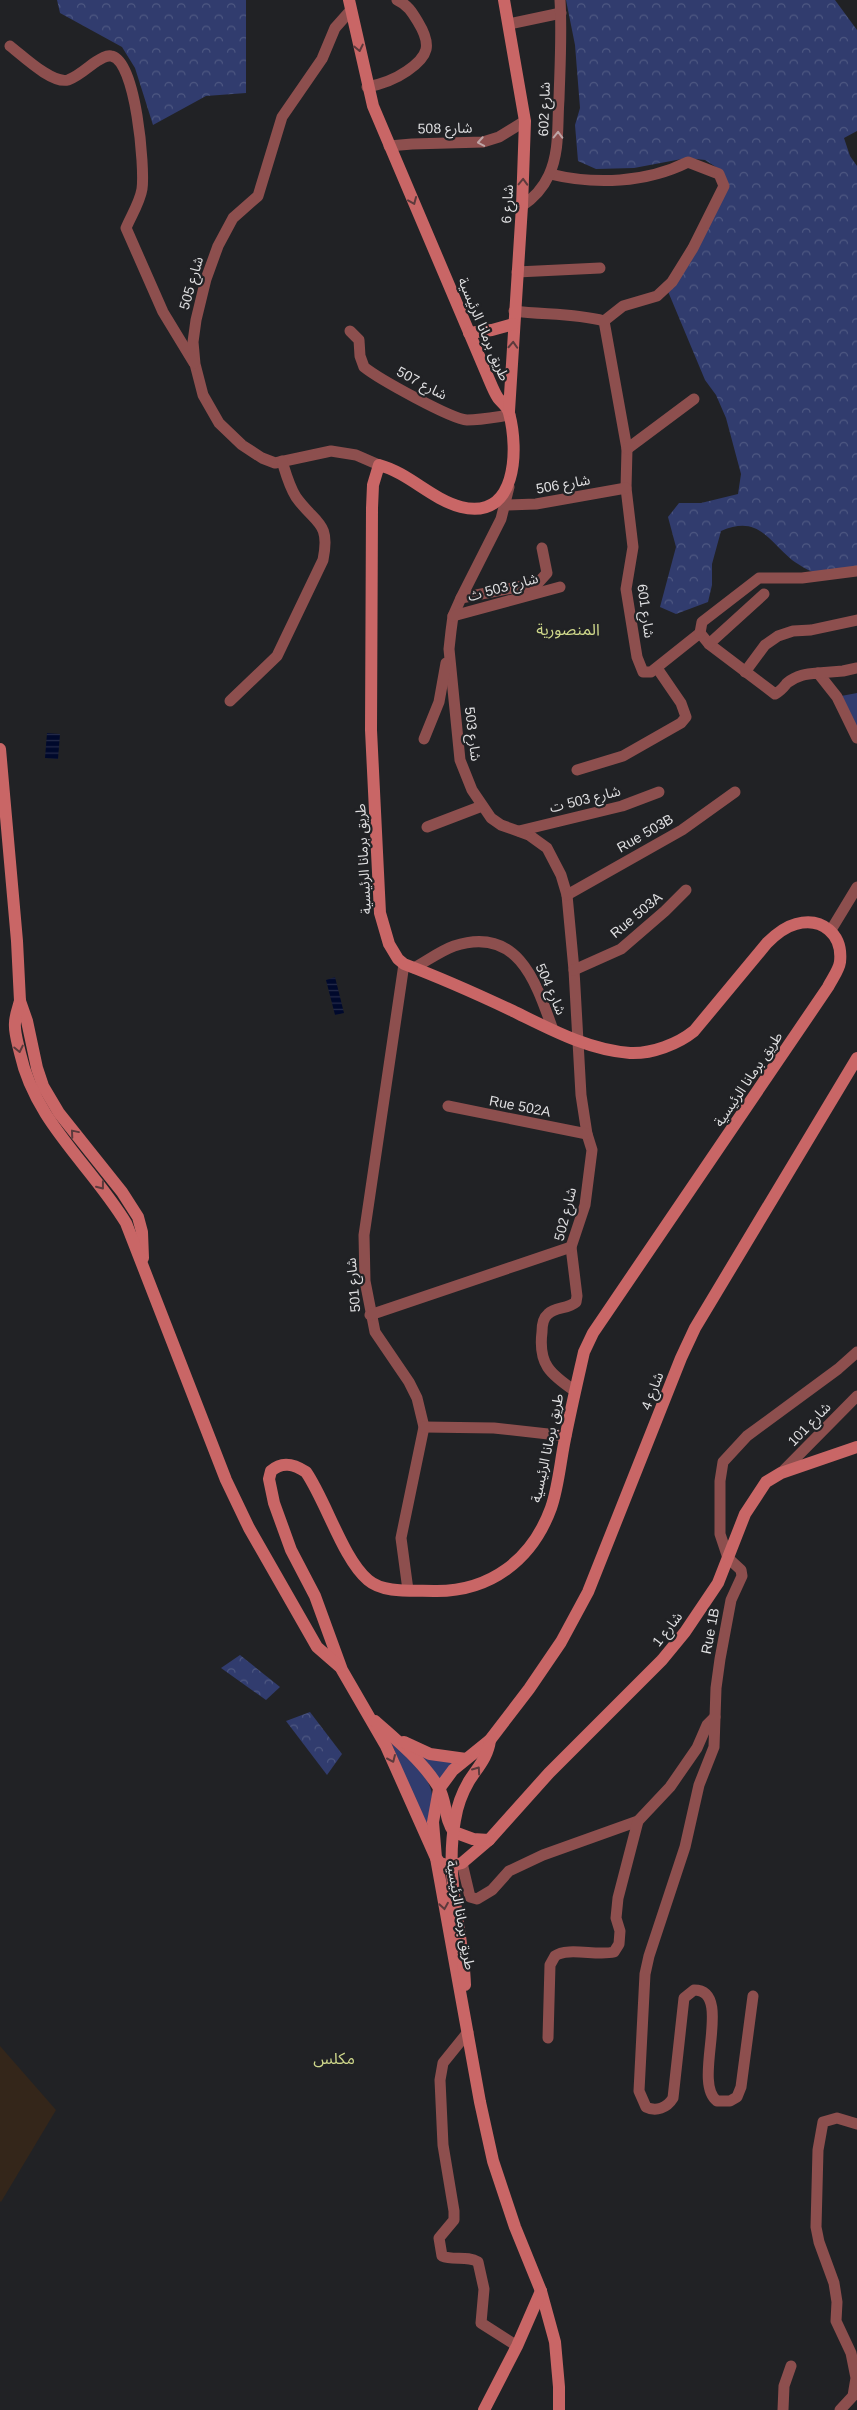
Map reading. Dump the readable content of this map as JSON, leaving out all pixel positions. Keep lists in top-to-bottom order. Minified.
{"streets":{"street":["شارع 602","شارع 508","شارع 6","شارع 505","طريق برمانا الرئيسية","شارع 507","شارع 506","شارع 503 ث","شارع 601","شارع 503","شارع 503 ت","Rue 503B","Rue 503A","شارع 504","Rue 502A","شارع 502","شارع 501","شارع 4","شارع 101","شارع 1","Rue 1B"]},"crossings":[["شارع 602","شارع 6"],["شارع 508","شارع 6"],["شارع 508","طريق برمانا الرئيسية"],["شارع 6","طريق برمانا الرئيسية"],["شارع 6","شارع 507"],["شارع 505","طريق برمانا الرئيسية"],["طريق برمانا الرئيسية","شارع 507"],["طريق برمانا الرئيسية","شارع 504"],["طريق برمانا الرئيسية","شارع 502"],["طريق برمانا الرئيسية","شارع 501"],["شارع 506","شارع 601"],["شارع 506","شارع 503"],["شارع 503 ث","شارع 503"],["شارع 503","شارع 503 ت"],["شارع 503","Rue 503B"],["شارع 503","Rue 503A"],["شارع 503","شارع 502"],["شارع 504","شارع 501"],["Rue 502A","شارع 502"],["شارع 101","شارع 1"],["شارع 1","Rue 1B"]],"one_way":["شارع 602","شارع 508"],"districts":["المنصورية","مكلس"]}
